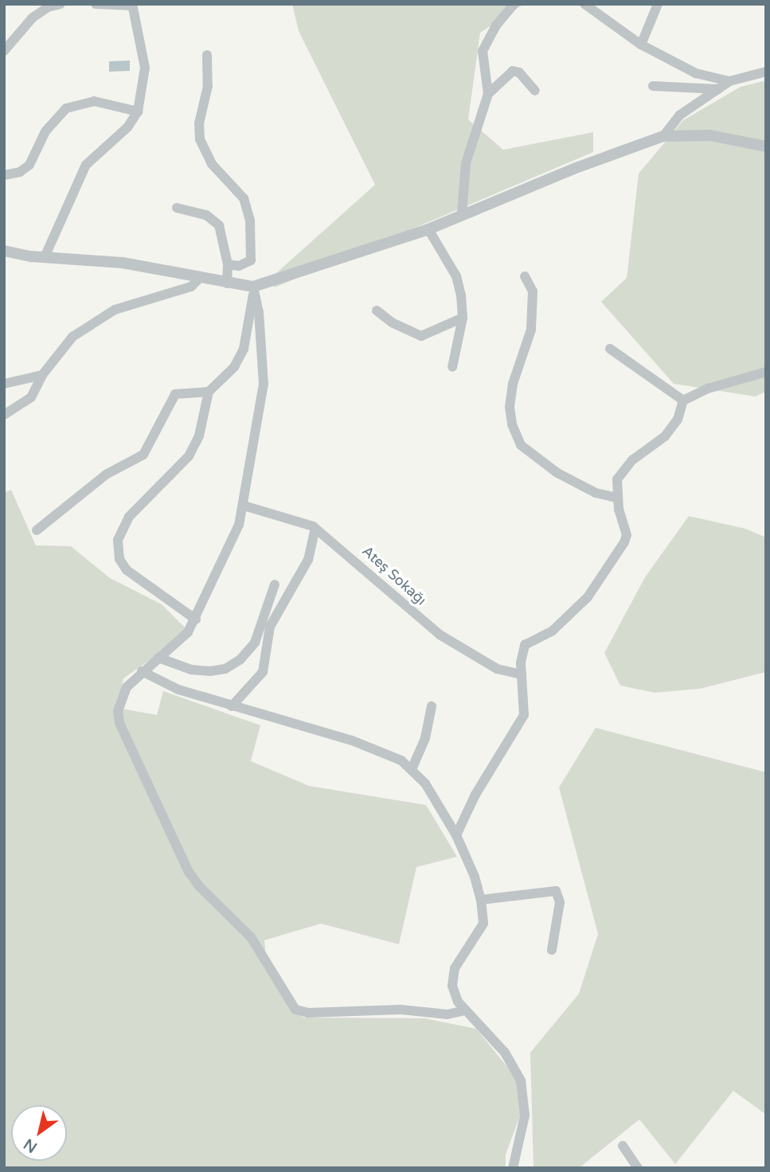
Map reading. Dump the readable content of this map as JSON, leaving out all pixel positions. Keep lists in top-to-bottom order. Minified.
{"streets":{"street":["Ateş Sokağı"]},"north":"bottom left"}
